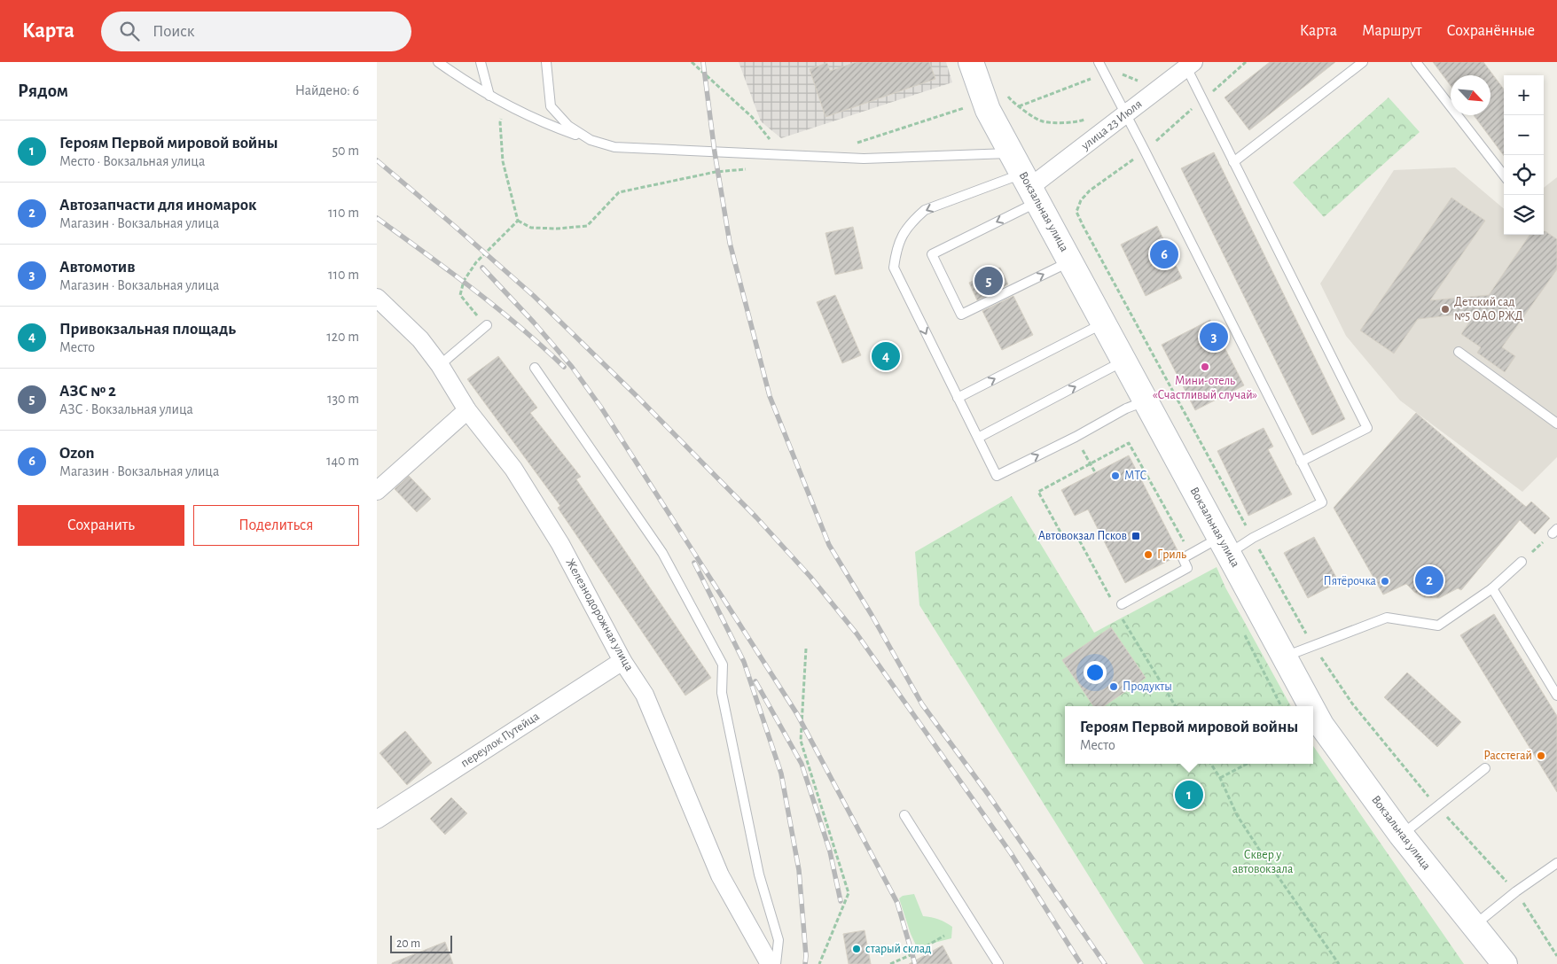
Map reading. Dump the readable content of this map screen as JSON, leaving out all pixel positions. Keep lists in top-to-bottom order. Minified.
{"streets":{"main road":["Вокзальная улица"],"street":["улица 23 Июля","Железнодорожная улица","переулок Путейца"]},"crossings":[["улица 23 Июля","Вокзальная улица"],["Железнодорожная улица","переулок Путейца"]],"parks":["Сквер у автовокзала"],"places":{"other":["Детский сад №5 ОАО РЖД","Мини-отель «Счастливый случай»","МТС","Гриль","Пятёрочка","Продукты","Расстегай","старый склад"],"transit":["Автовокзал Псков"]},"scale_bar":"20 m","north":"bottom right","page":{"header":"Карта","search":"Поиск","nav":["Карта","Маршрут","Сохранённые"],"heading":["Рядом","Найдено: 6"],"map_buttons":["+","−"],"list":[{"mark":"1","name":"Героям Первой мировой войны","note":"Место · Вокзальная улица","value":"50 m"},{"mark":"2","name":"Автозапчасти для иномарок","note":"Магазин · Вокзальная улица","value":"110 m"},{"mark":"3","name":"Автомотив","note":"Магазин · Вокзальная улица","value":"110 m"},{"mark":"4","name":"Привокзальная площадь","note":"Место","value":"120 m"},{"mark":"5","name":"АЗС № 2","note":"АЗС · Вокзальная улица","value":"130 m"},{"mark":"6","name":"Ozon","note":"Магазин · Вокзальная улица","value":"140 m"}],"pins":["6","5","3","4","2","1"],"buttons":["Сохранить","Поделиться"],"popup":["Героям Первой мировой войны","Место"],"scale":"20 m"}}
